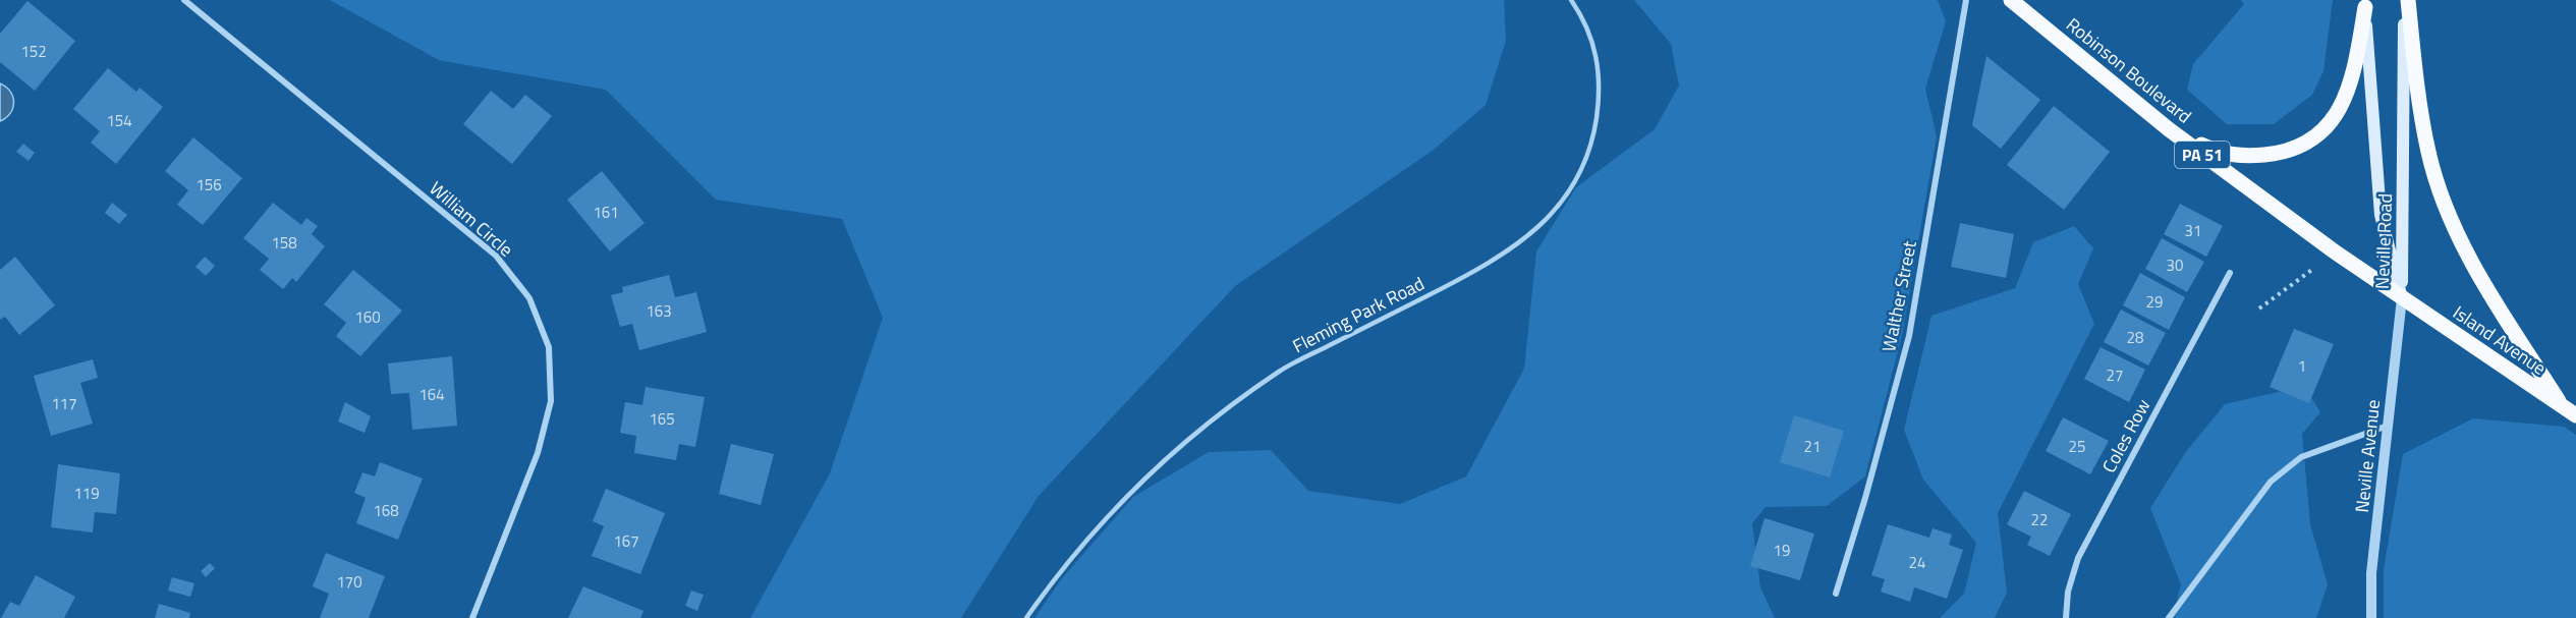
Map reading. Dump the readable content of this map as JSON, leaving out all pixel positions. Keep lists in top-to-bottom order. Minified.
{"streets":{"main road":["Robinson Boulevard","PA 51","Neville Road","Island Avenue"],"street":["William Circle","Walther Street","Coles Row","Neville Avenue"],"lane":["Fleming Park Road"]},"crossings":[["Robinson Boulevard","Neville Road"],["Robinson Boulevard","Island Avenue"],["Robinson Boulevard","Neville Avenue"],["Neville Road","Island Avenue"],["Neville Road","Neville Avenue"],["Island Avenue","Neville Avenue"]],"house_numbers":["152","154","156","161","31","158","30","29","163","160","28","1","27","164","117","165","21","25","119","168","22","167","19","24","170"]}
